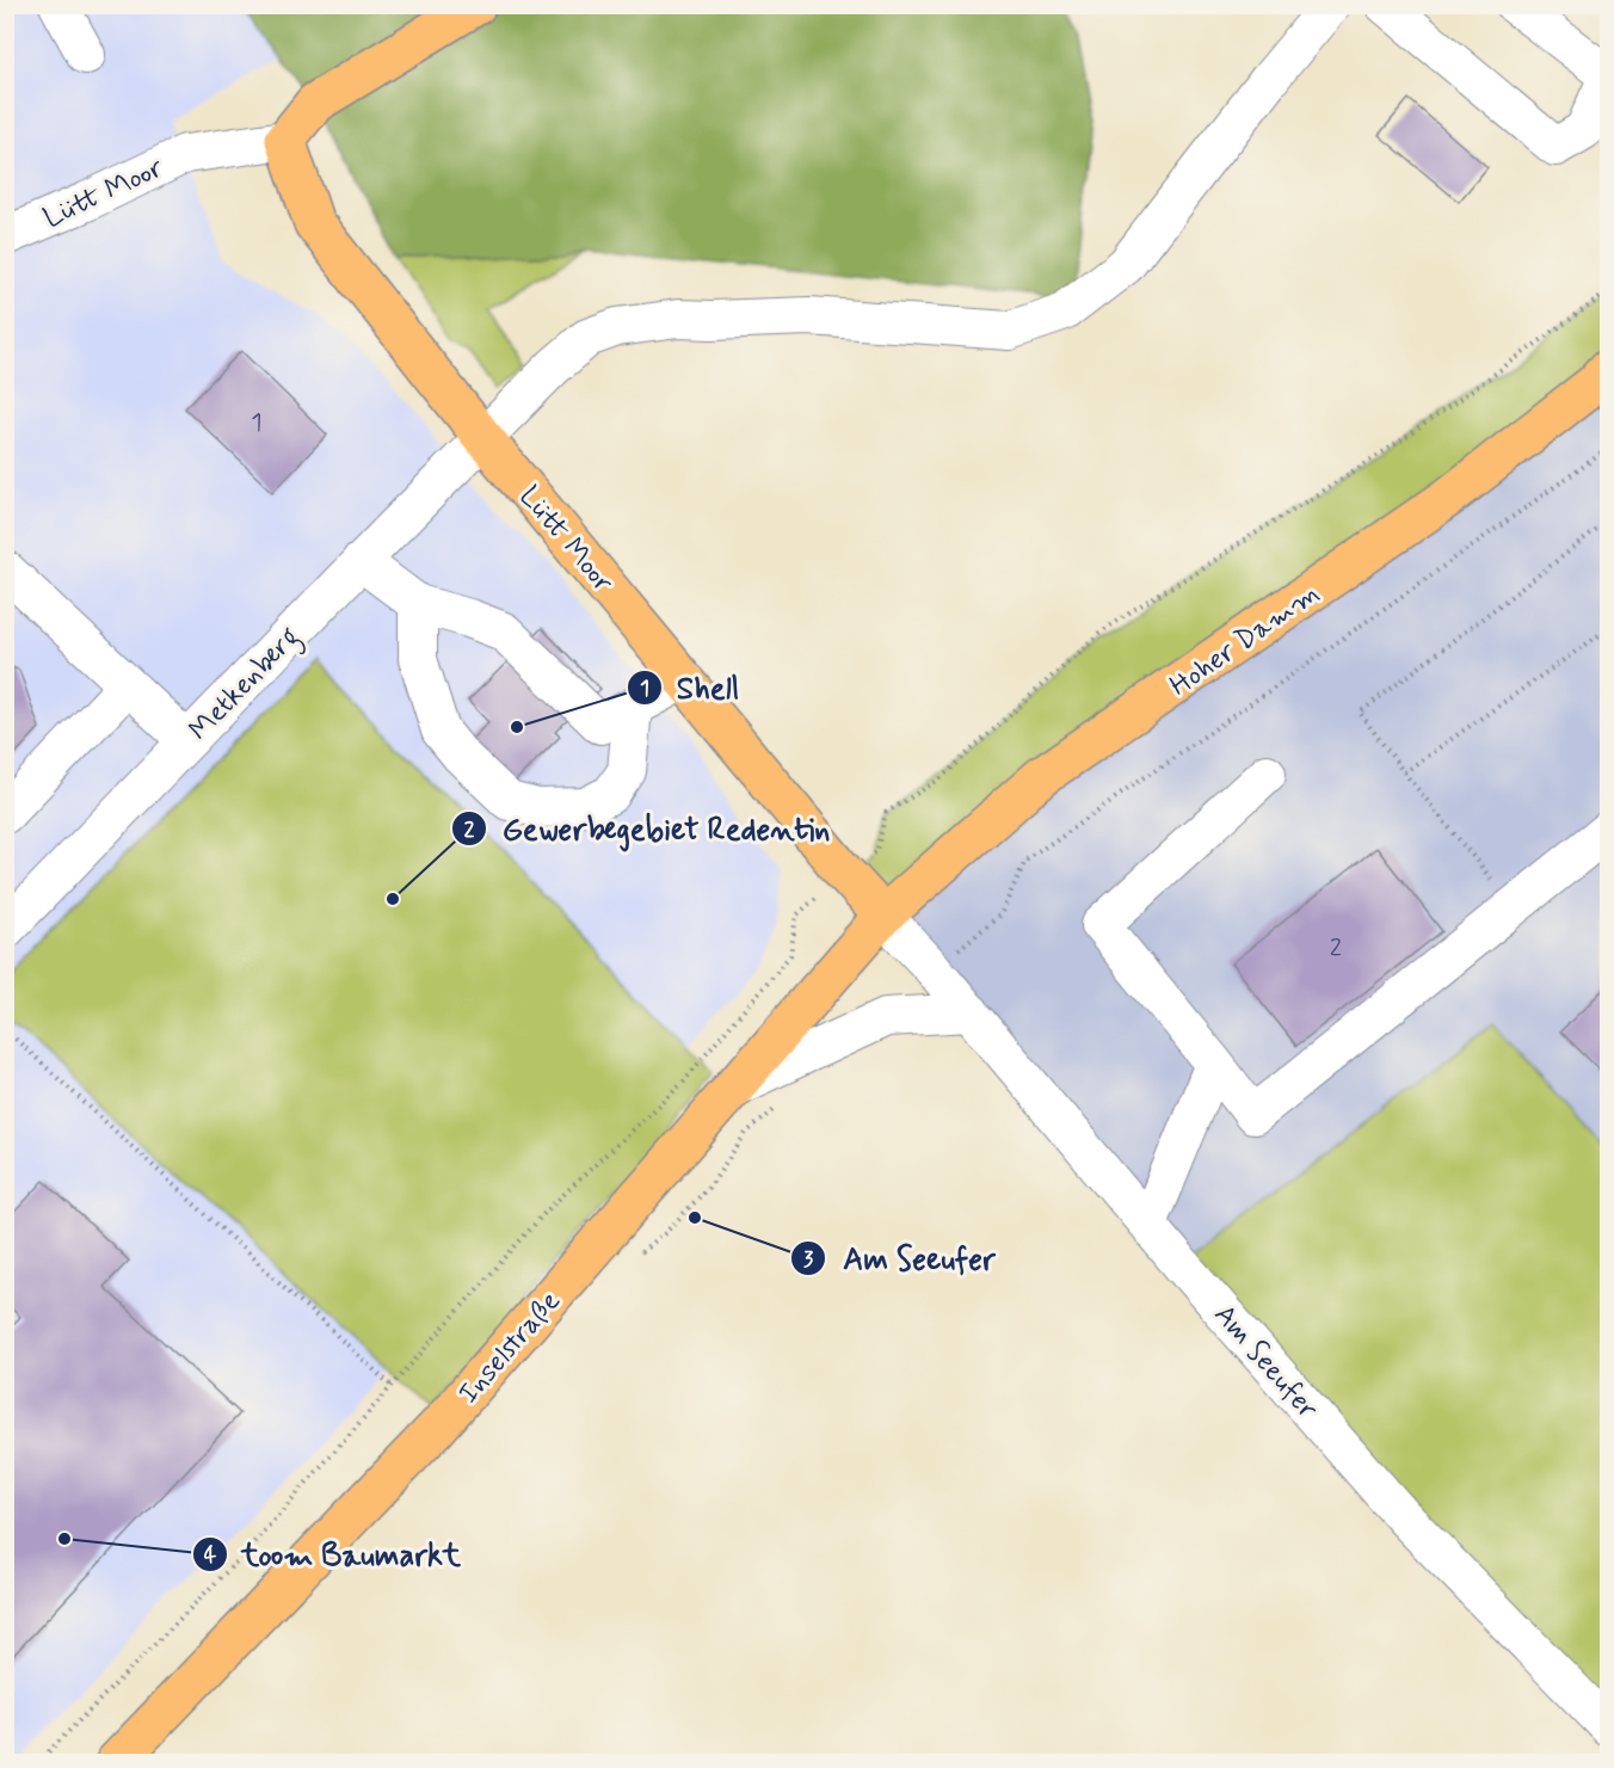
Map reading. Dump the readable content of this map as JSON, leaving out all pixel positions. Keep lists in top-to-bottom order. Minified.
{"streets":{"main road":["Lütt Moor","Hoher Damm","Inselstraße"],"street":["Metkenberg","Am Seeufer"]},"crossings":[["Lütt Moor","Hoher Damm"],["Lütt Moor","Metkenberg"],["Lütt Moor","Inselstraße"],["Lütt Moor","Am Seeufer"],["Hoher Damm","Inselstraße"],["Hoher Damm","Am Seeufer"],["Inselstraße","Am Seeufer"]],"places":["Shell","Gewerbegebiet Redentin","Am Seeufer","toom Baumarkt"],"house_numbers":["1","2"]}
